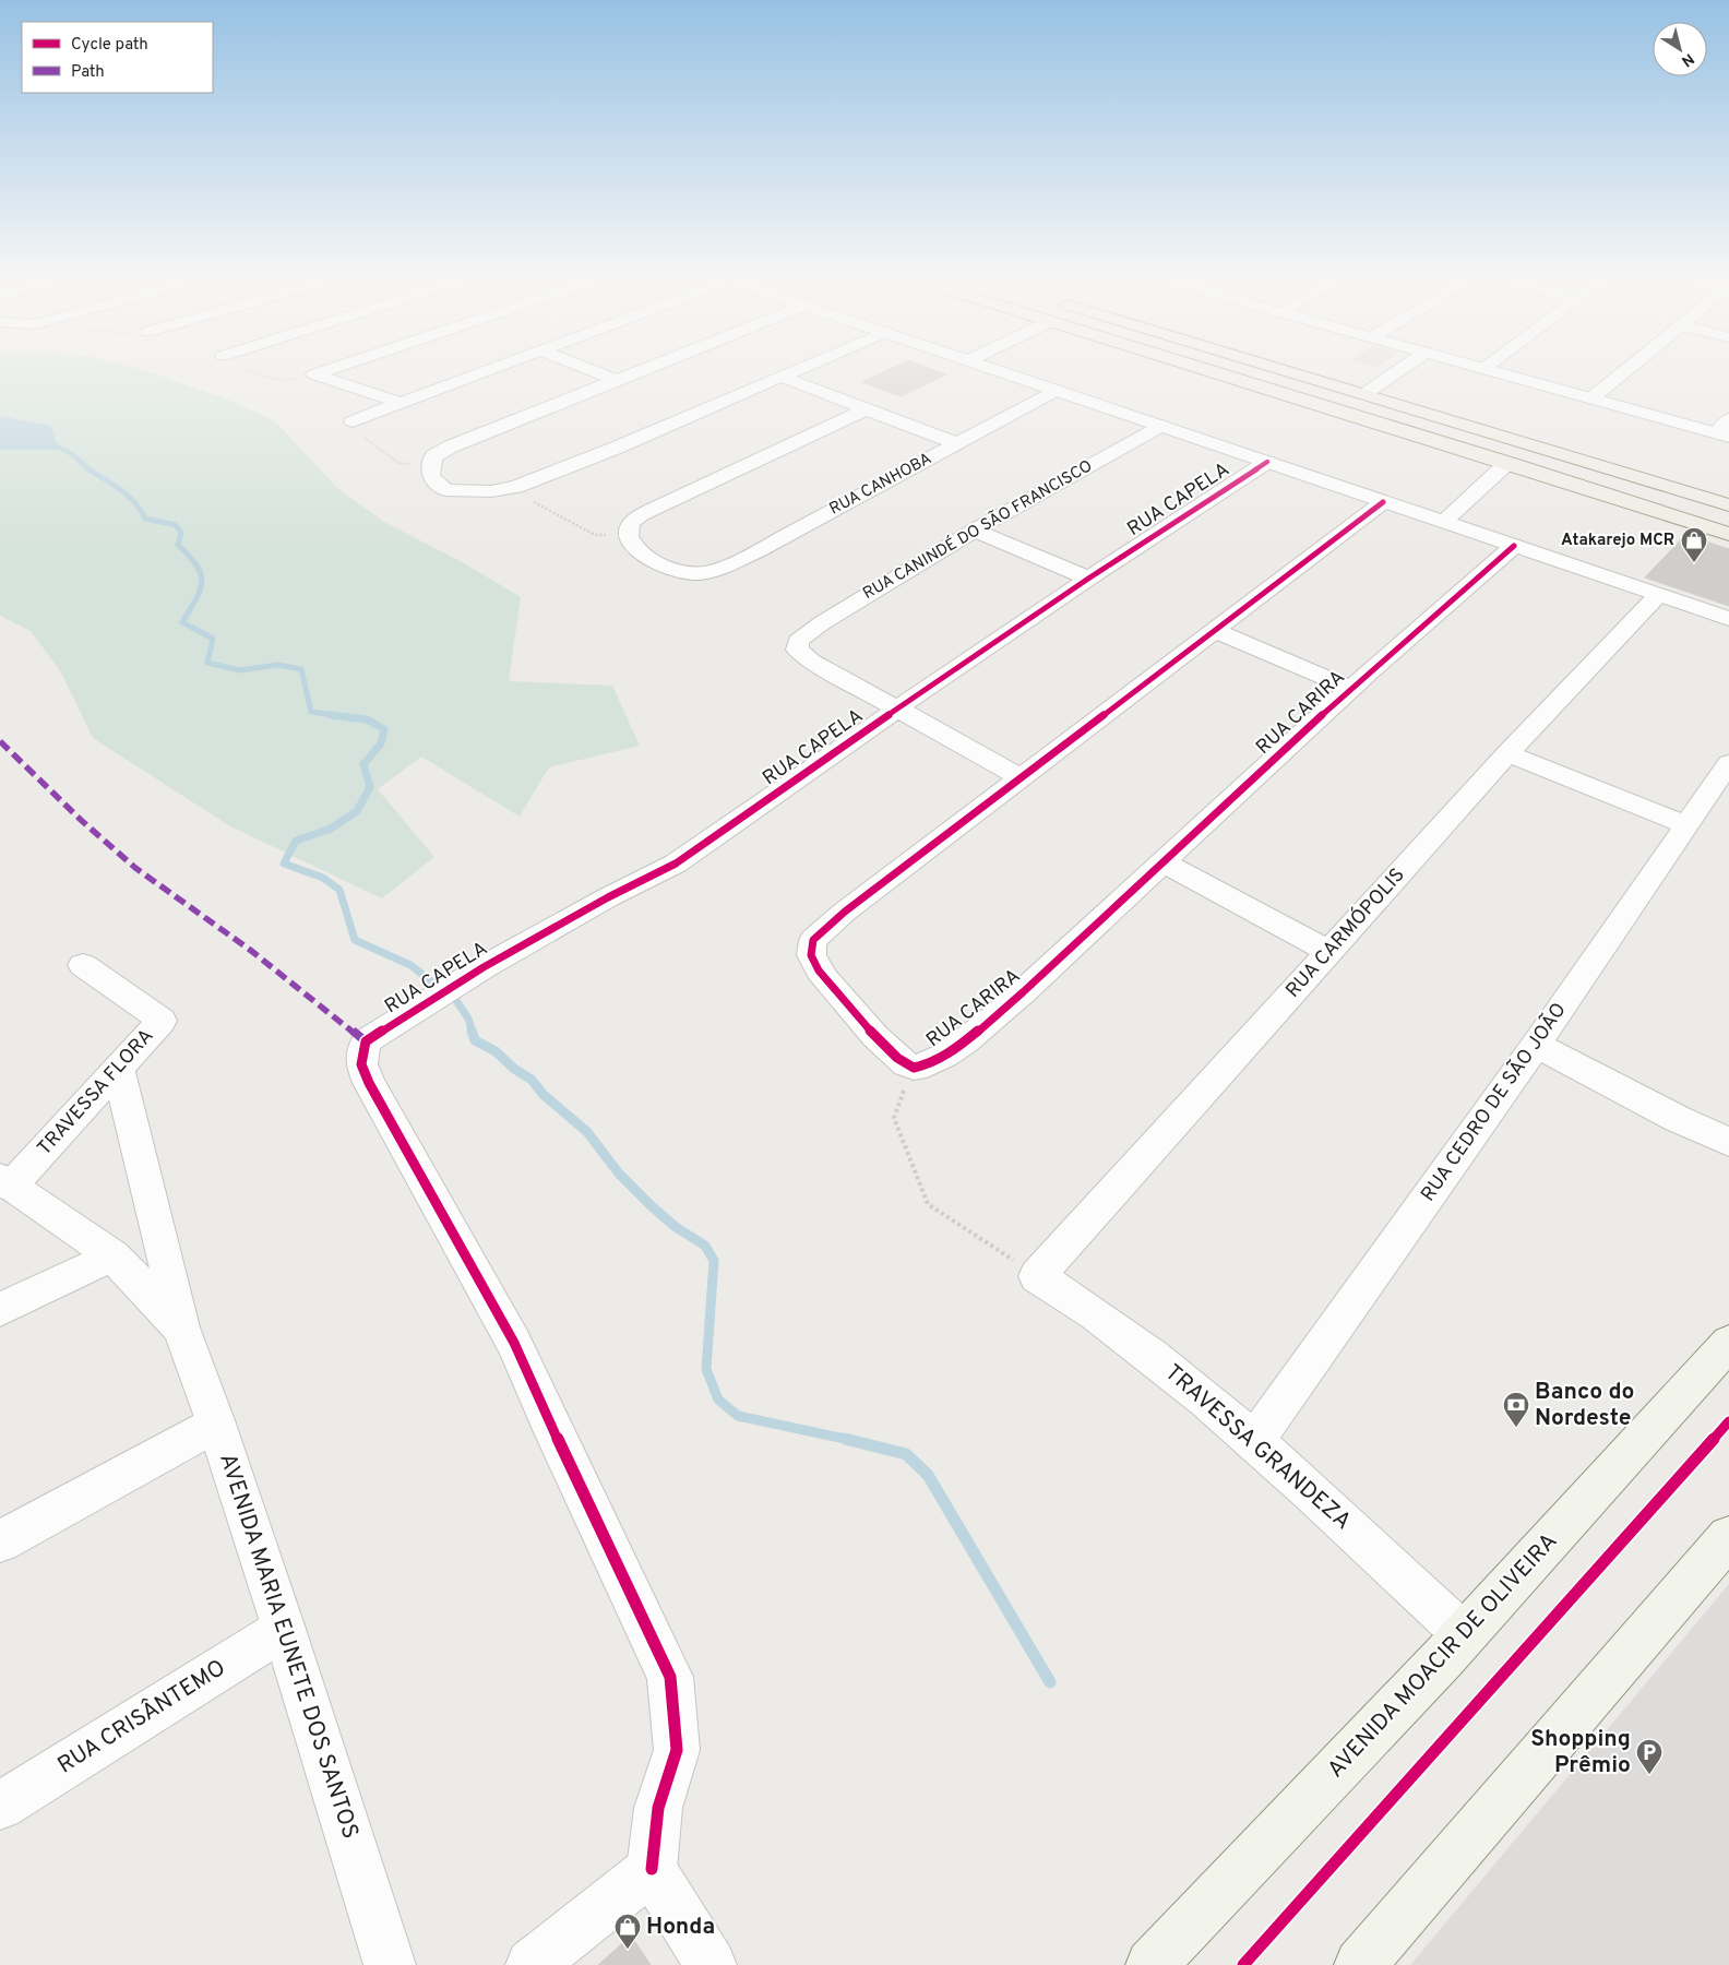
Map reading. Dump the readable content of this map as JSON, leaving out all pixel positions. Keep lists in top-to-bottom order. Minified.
{"streets":{"main road":["AVENIDA MOACIR DE OLIVEIRA"],"street":["RUA CANHOBA","RUA CAPELA","RUA CANINDÉ DO SÃO FRANCISCO","RUA CARIRA","RUA CARMÓPOLIS","TRAVESSA FLORA","RUA CEDRO DE SÃO JOÃO","TRAVESSA GRANDEZA","AVENIDA MARIA EUNETE DOS SANTOS","RUA CRISÂNTEMO"]},"crossings":[["RUA CAPELA","RUA CANINDÉ DO SÃO FRANCISCO"],["RUA CARMÓPOLIS","TRAVESSA GRANDEZA"],["TRAVESSA FLORA","AVENIDA MARIA EUNETE DOS SANTOS"],["RUA CEDRO DE SÃO JOÃO","TRAVESSA GRANDEZA"],["TRAVESSA GRANDEZA","AVENIDA MOACIR DE OLIVEIRA"],["AVENIDA MARIA EUNETE DOS SANTOS","RUA CRISÂNTEMO"]],"places":{"shop":["Atakarejo MCR","Honda"],"bank":["Banco do Nordeste"],"parking":["Shopping Prêmio"]},"legend":["Cycle path","Path"],"north":"bottom right"}
